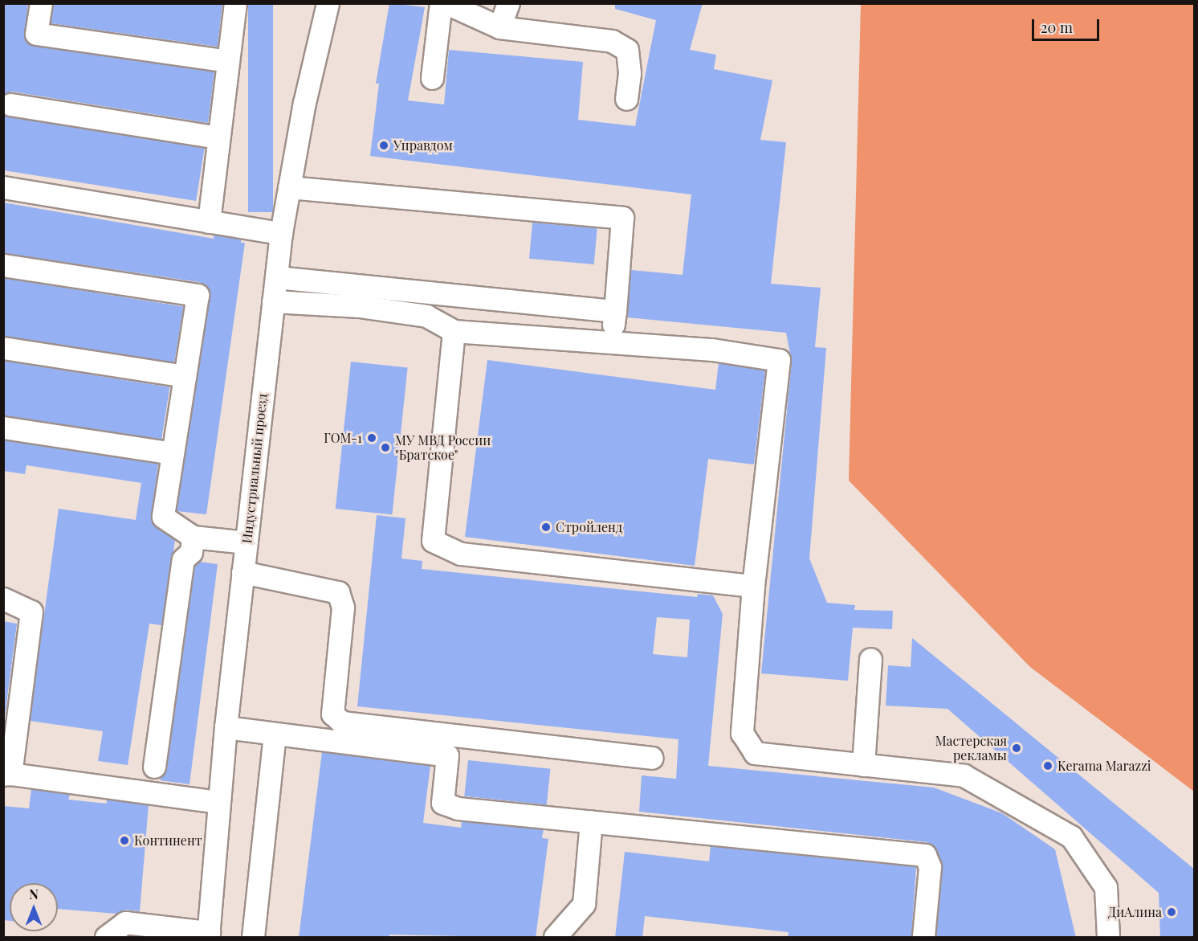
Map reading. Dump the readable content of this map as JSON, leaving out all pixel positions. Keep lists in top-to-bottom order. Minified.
{"streets":{"street":["Индустриальный проезд"]},"places":["Управдом","ГОМ-1","МУ МВД России \"Братское\"","Стройленд","Мастерская рекламы","Kerama Marazzi","Континент","ДиАлина"],"scale_bar":"20 m","north":"top"}
